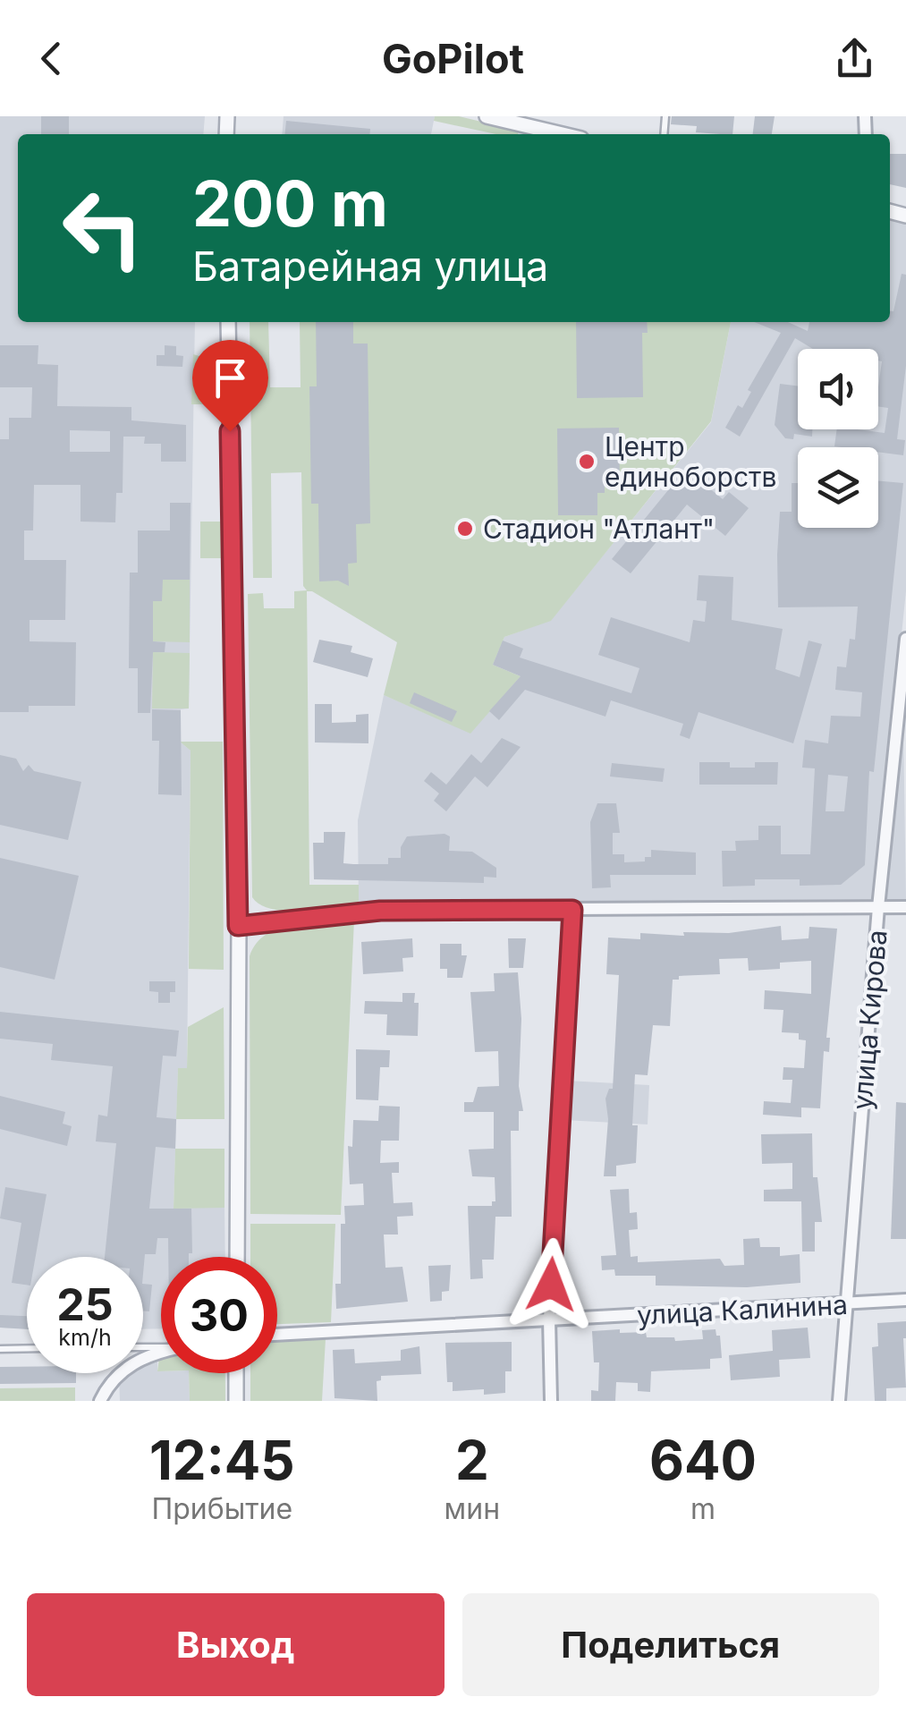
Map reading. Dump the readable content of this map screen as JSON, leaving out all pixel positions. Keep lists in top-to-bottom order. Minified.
{"streets":{"street":["улица Кирова","улица Калинина"]},"crossings":[["улица Кирова","улица Калинина"]],"places":["Центр единоборств","Стадион \"Атлант\""],"page":{"header":"GoPilot","turn":["200 m","Батарейная улица"],"speed":"25 km/h","limit":"30","eta":["12:45","Прибытие","2","мин","640","m"],"buttons":["Выход","Поделиться"]}}
